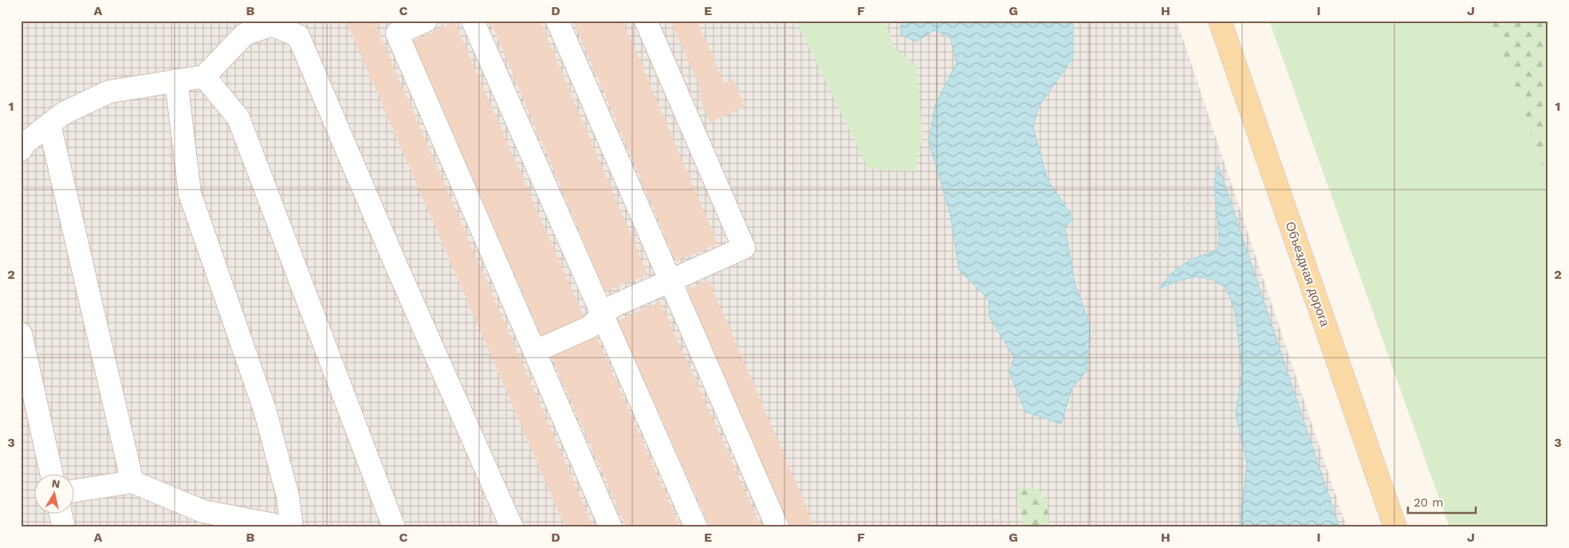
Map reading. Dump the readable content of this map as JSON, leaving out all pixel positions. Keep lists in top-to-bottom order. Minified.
{"streets":{"main road":["Объездная дорога"]},"scale_bar":"20 m","north":"top","grid":{"columns":["A","B","C","D","E","F","G","H","I","J"],"rows":["1","2","3"]}}
